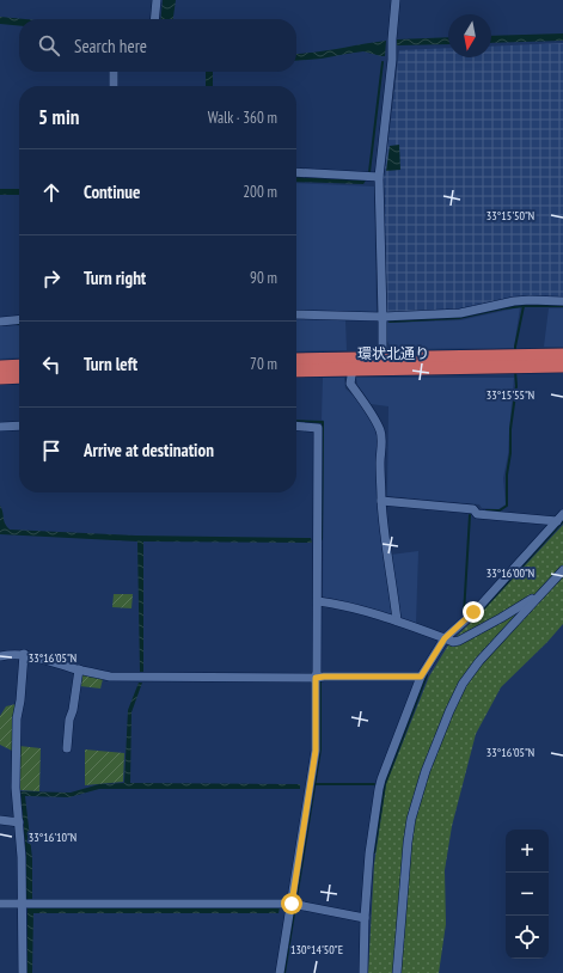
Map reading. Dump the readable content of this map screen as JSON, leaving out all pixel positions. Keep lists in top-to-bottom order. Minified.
{"streets":{"highway":["環状北通り"]},"north":"bottom","page":{"search":"Search here","heading":["5 min","Walk · 360 m"],"list":[["Continue","200 m"],["Turn right","90 m"],["Turn left","70 m"],"Arrive at destination"],"map_buttons":["+","−"]},"coordinates":["33°15'50\"N","33°15'55\"N","33°16'00\"N","33°16'05\"N","33°16'10\"N","130°14'50\"E"]}
